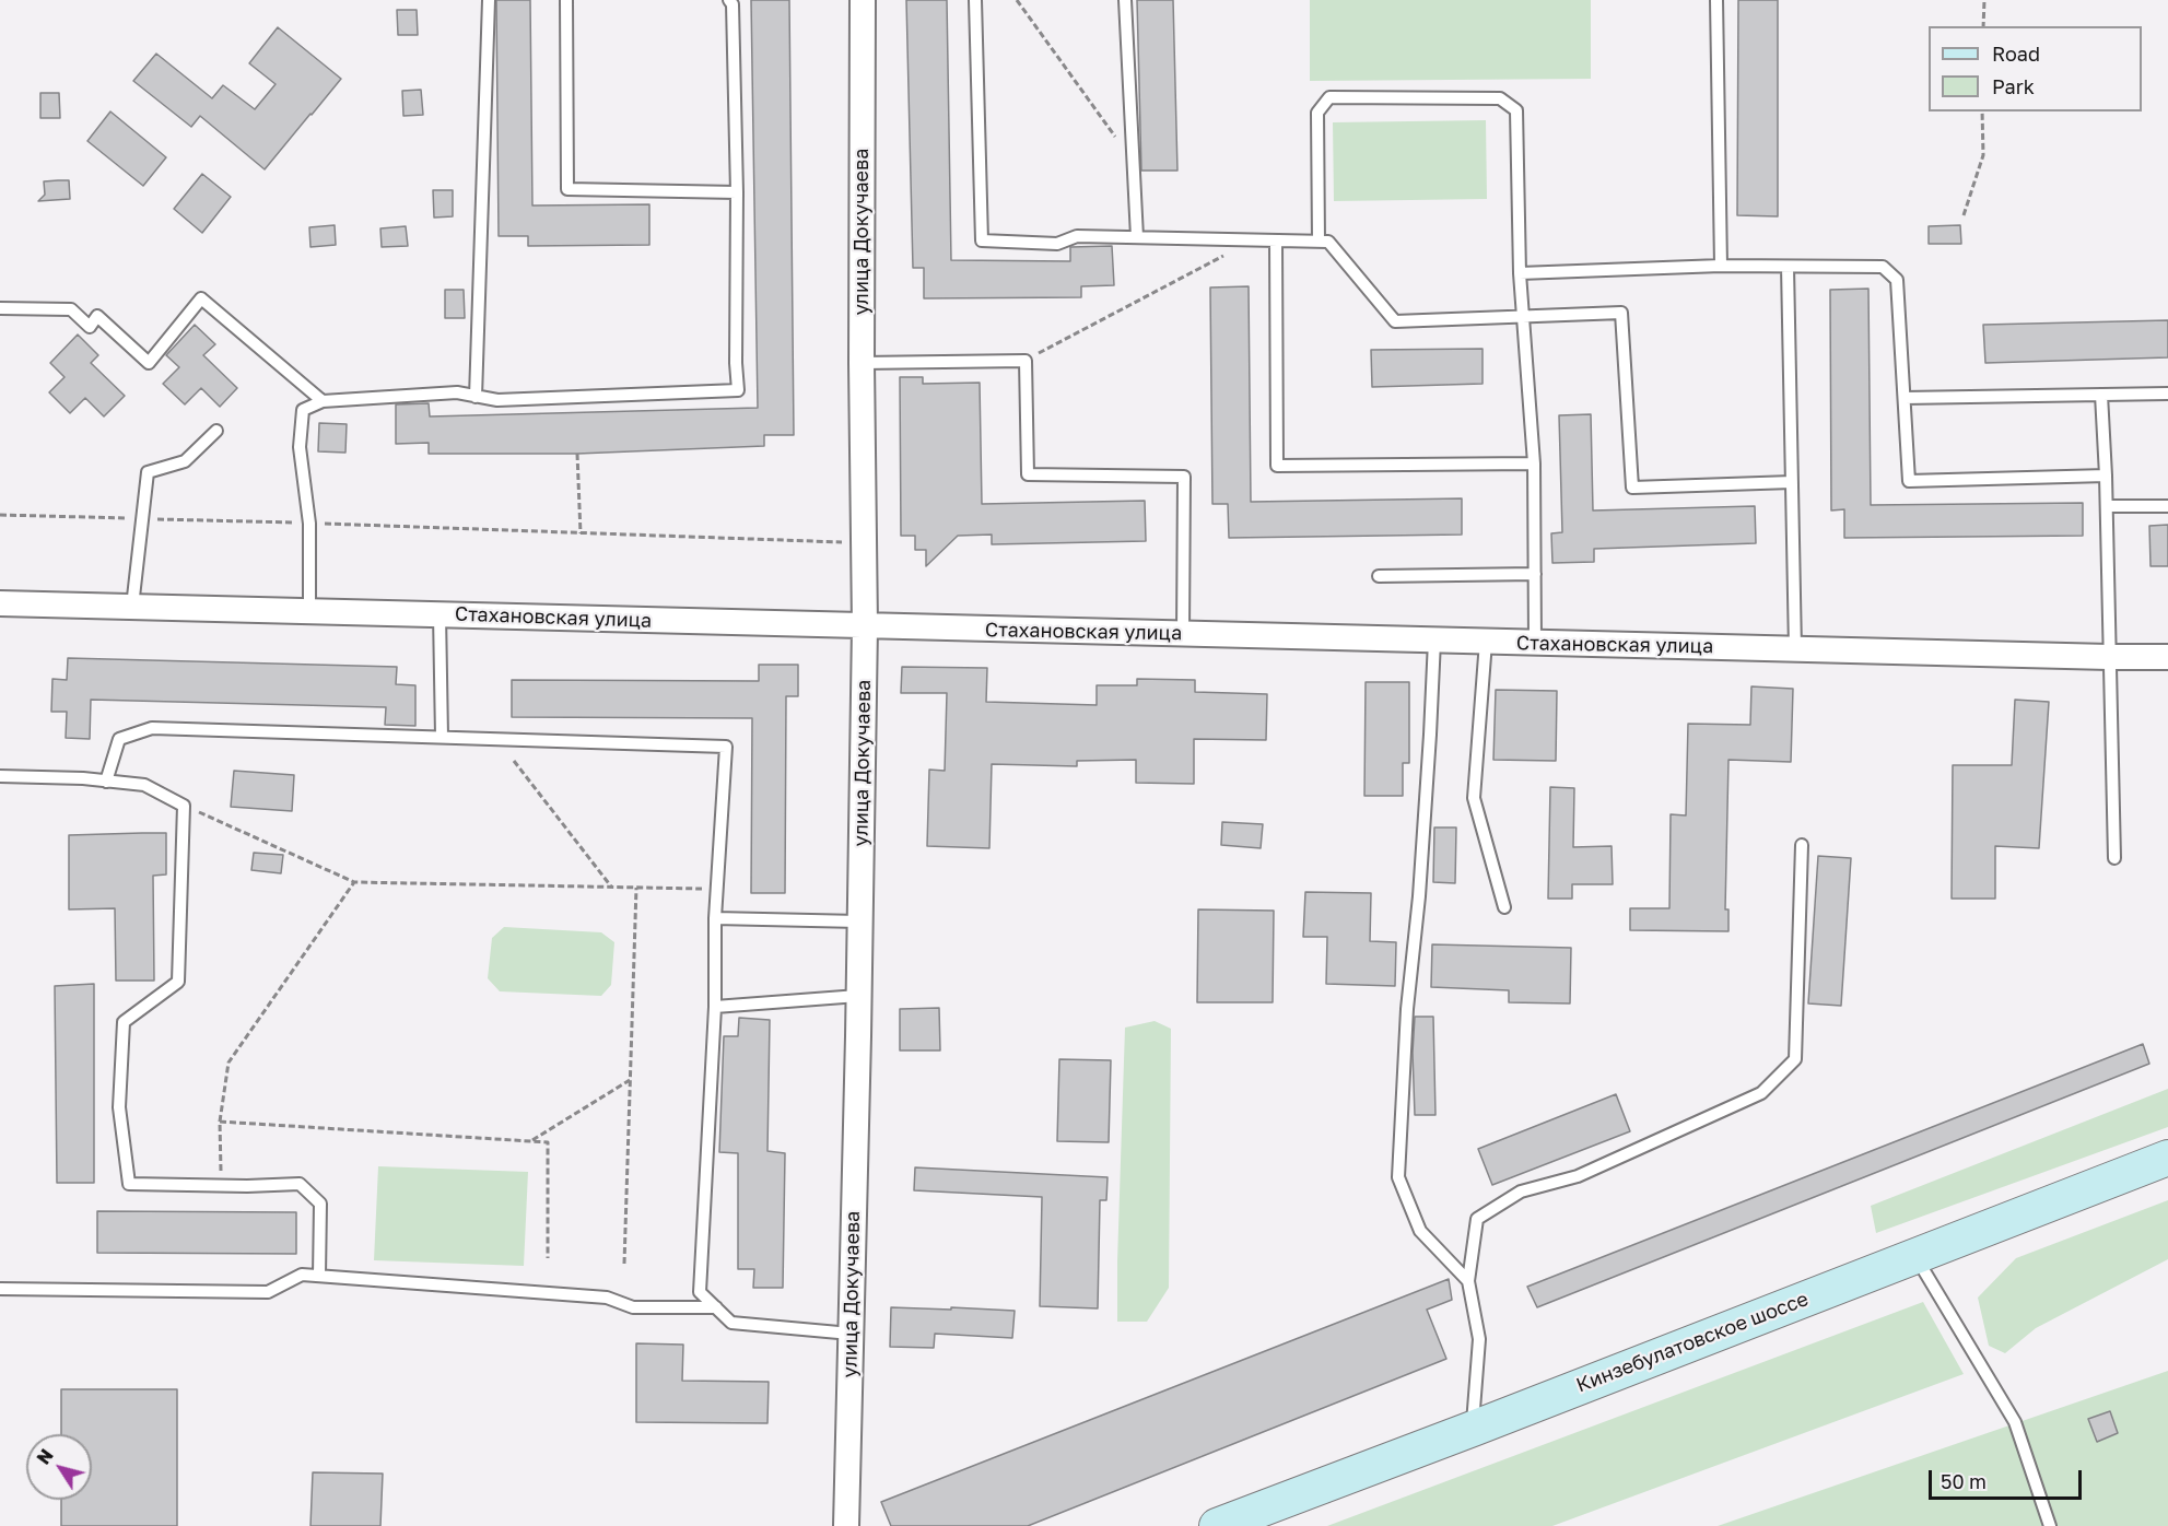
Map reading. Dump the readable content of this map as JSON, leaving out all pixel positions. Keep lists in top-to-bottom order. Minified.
{"streets":{"main road":["Кинзебулатовское шоссе"],"street":["улица Докучаева","Стахановская улица"]},"crossings":[["улица Докучаева","Стахановская улица"]],"legend":["Road","Park"],"scale_bar":"50 m","north":"top left"}
